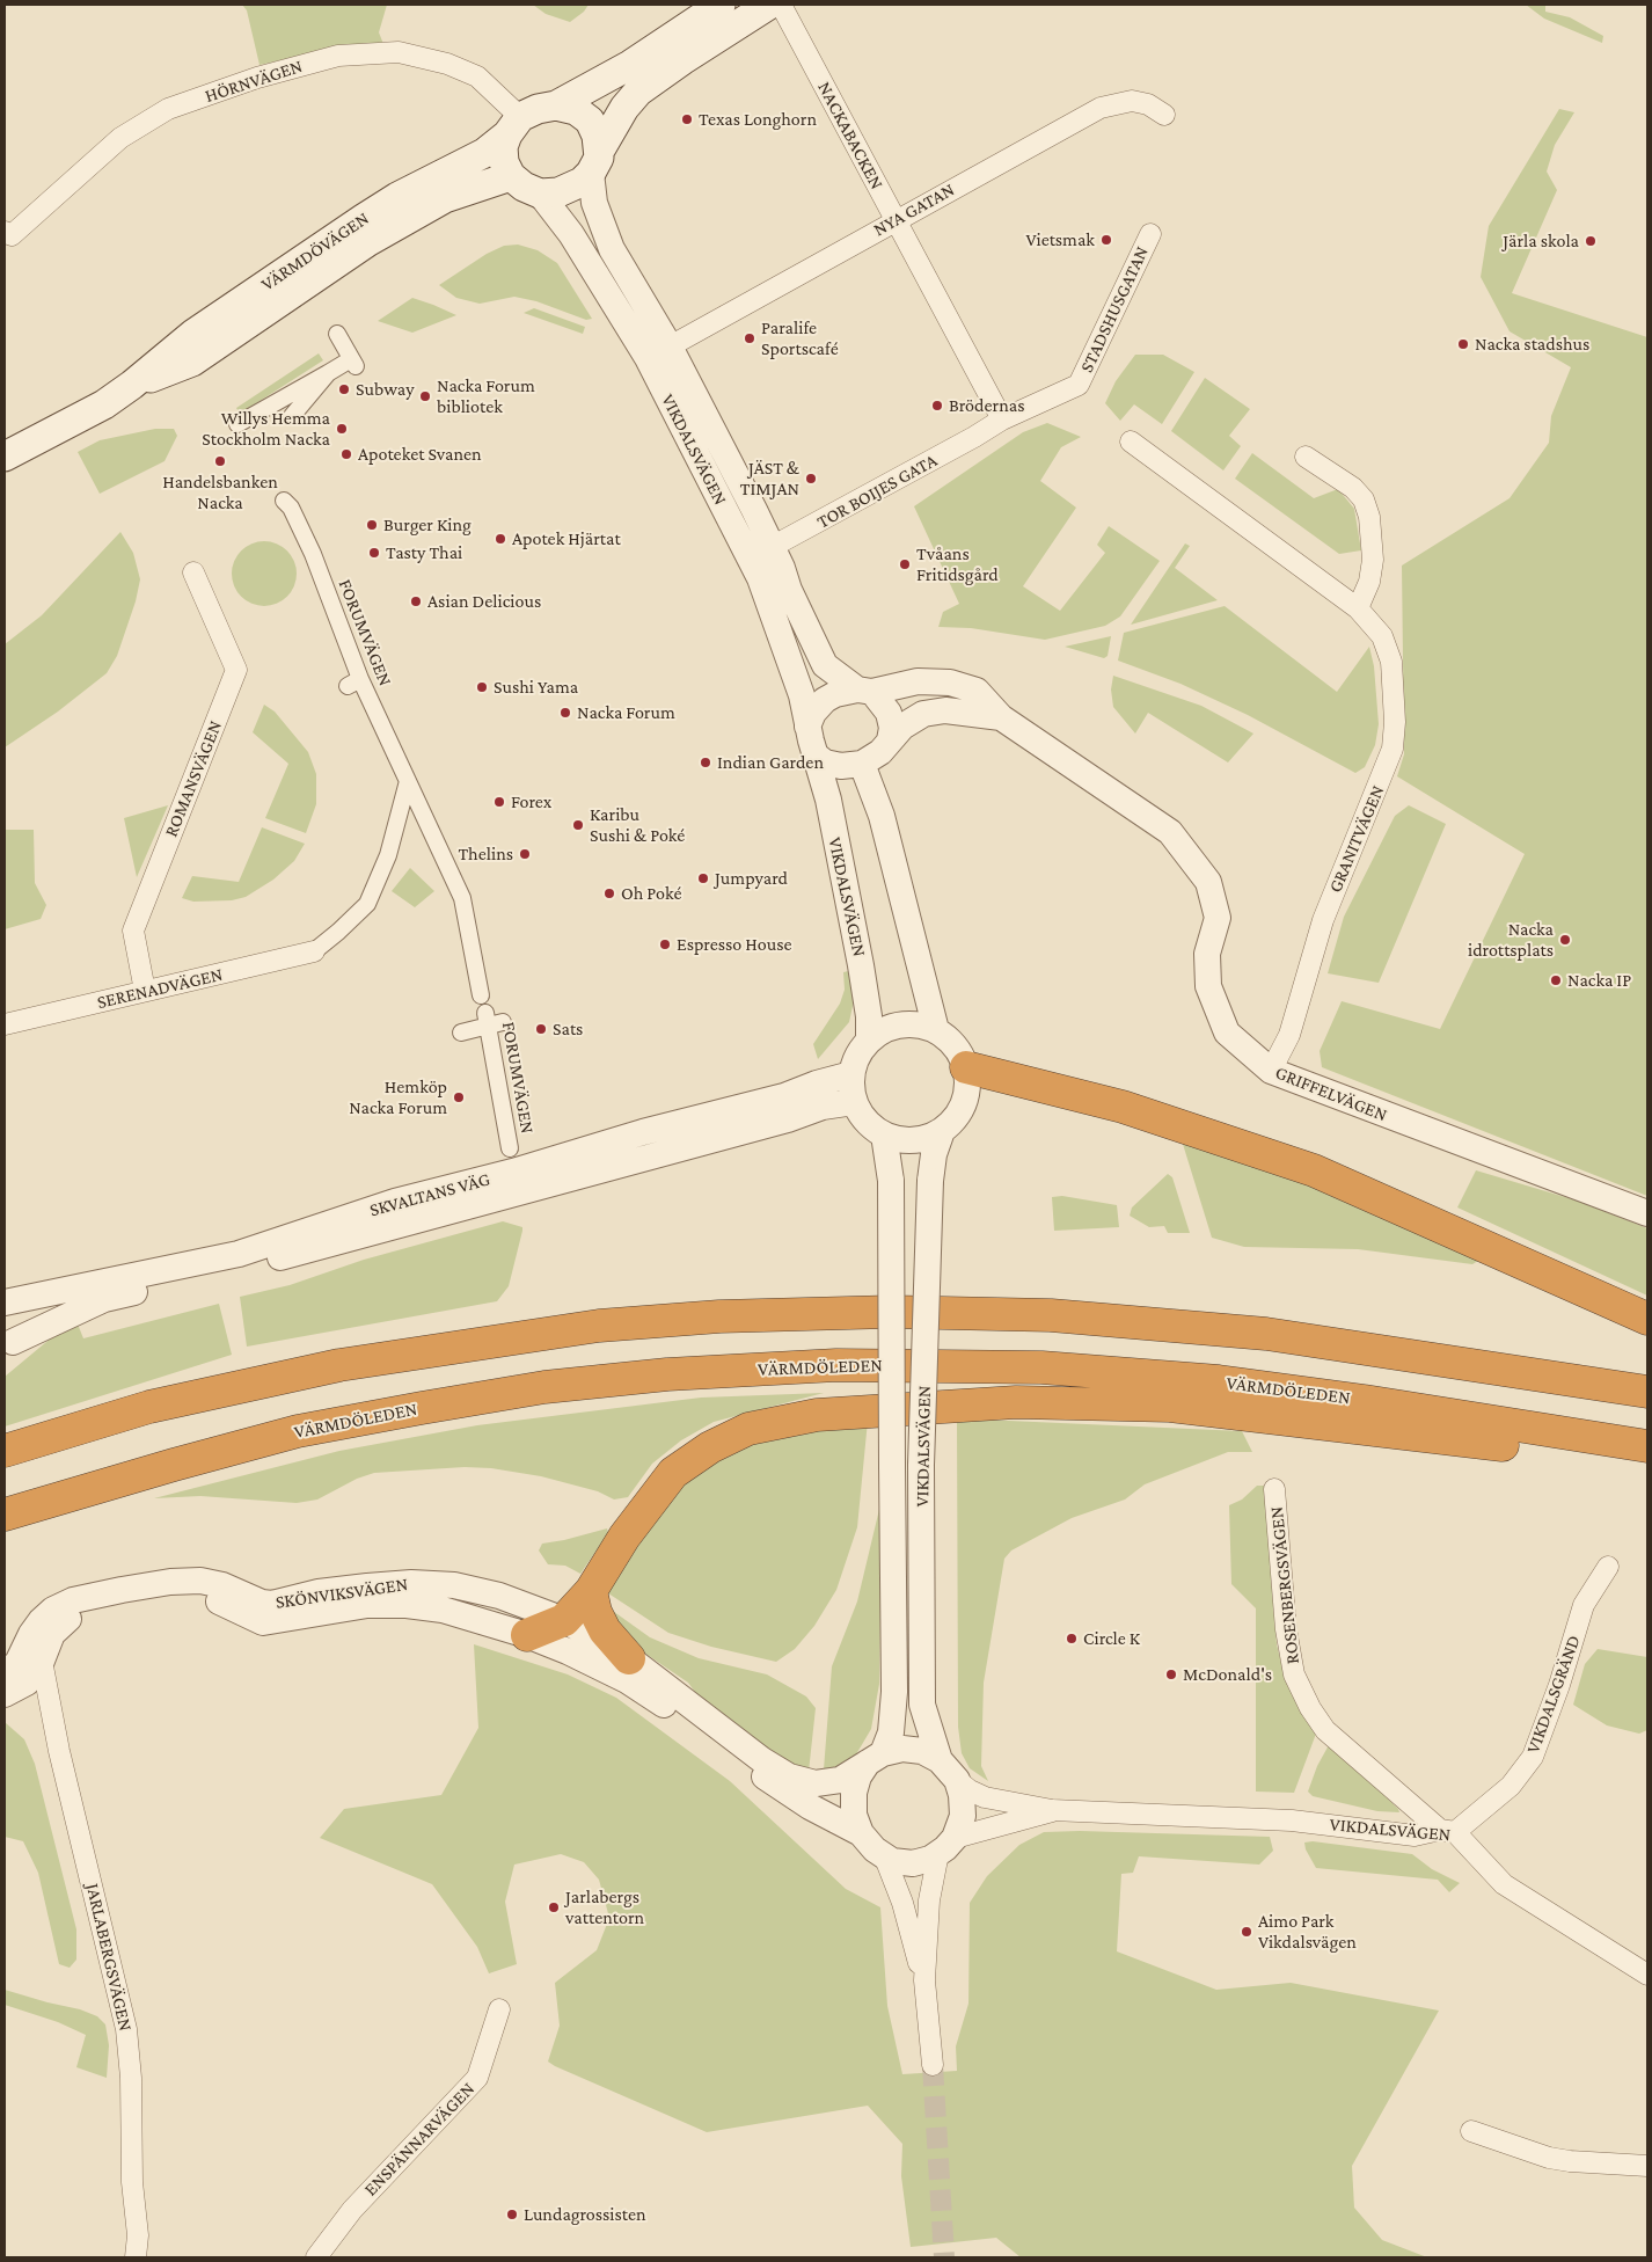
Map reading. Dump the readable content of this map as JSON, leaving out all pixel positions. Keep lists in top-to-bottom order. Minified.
{"streets":{"highway":["VÄRMDÖLEDEN"],"main road":["VÄRMDÖVÄGEN"],"street":["HÖRNVÄGEN","NACKABACKEN","NYA GATAN","STADSHUSGATAN","VIKDALSVÄGEN","TOR BOIJES GATA","FORUMVÄGEN","ROMANSVÄGEN","GRANITVÄGEN","SERENADVÄGEN","GRIFFELVÄGEN","SKVALTANS VÄG","ROSENBERGSVÄGEN","SKÖNVIKSVÄGEN","VIKDALSGRÄND","JARLABERGSVÄGEN","ENSPÄNNARVÄGEN"]},"crossings":[["HÖRNVÄGEN","VÄRMDÖVÄGEN"],["HÖRNVÄGEN","VIKDALSVÄGEN"],["NACKABACKEN","NYA GATAN"],["NACKABACKEN","TOR BOIJES GATA"],["NYA GATAN","VIKDALSVÄGEN"],["VÄRMDÖVÄGEN","VIKDALSVÄGEN"],["STADSHUSGATAN","TOR BOIJES GATA"],["VIKDALSVÄGEN","TOR BOIJES GATA"],["VIKDALSVÄGEN","GRIFFELVÄGEN"],["VIKDALSVÄGEN","SKVALTANS VÄG"],["VIKDALSVÄGEN","ROSENBERGSVÄGEN"],["VIKDALSVÄGEN","SKÖNVIKSVÄGEN"],["VIKDALSVÄGEN","VIKDALSGRÄND"],["ROMANSVÄGEN","SERENADVÄGEN"],["GRANITVÄGEN","GRIFFELVÄGEN"],["ROSENBERGSVÄGEN","VIKDALSGRÄND"],["SKÖNVIKSVÄGEN","JARLABERGSVÄGEN"]],"places":["Texas Longhorn","Vietsmak","Järla skola","Paralife Sportscafé","Nacka stadshus","Subway","Nacka Forum bibliotek","Brödernas","Willys Hemma Stockholm Nacka","Apoteket Svanen","Handelsbanken Nacka","JÄST & TIMJAN","Burger King","Apotek Hjärtat","Tasty Thai","Tvåans Fritidsgård","Asian Delicious","Sushi Yama","Nacka Forum","Indian Garden","Forex","Karibu Sushi & Poké","Thelins","Jumpyard","Oh Poké","Nacka idrottsplats","Espresso House","Nacka IP","Sats","Hemköp Nacka Forum","Circle K","McDonald's","Jarlabergs vattentorn","Aimo Park Vikdalsvägen","Lundagrossisten"]}
